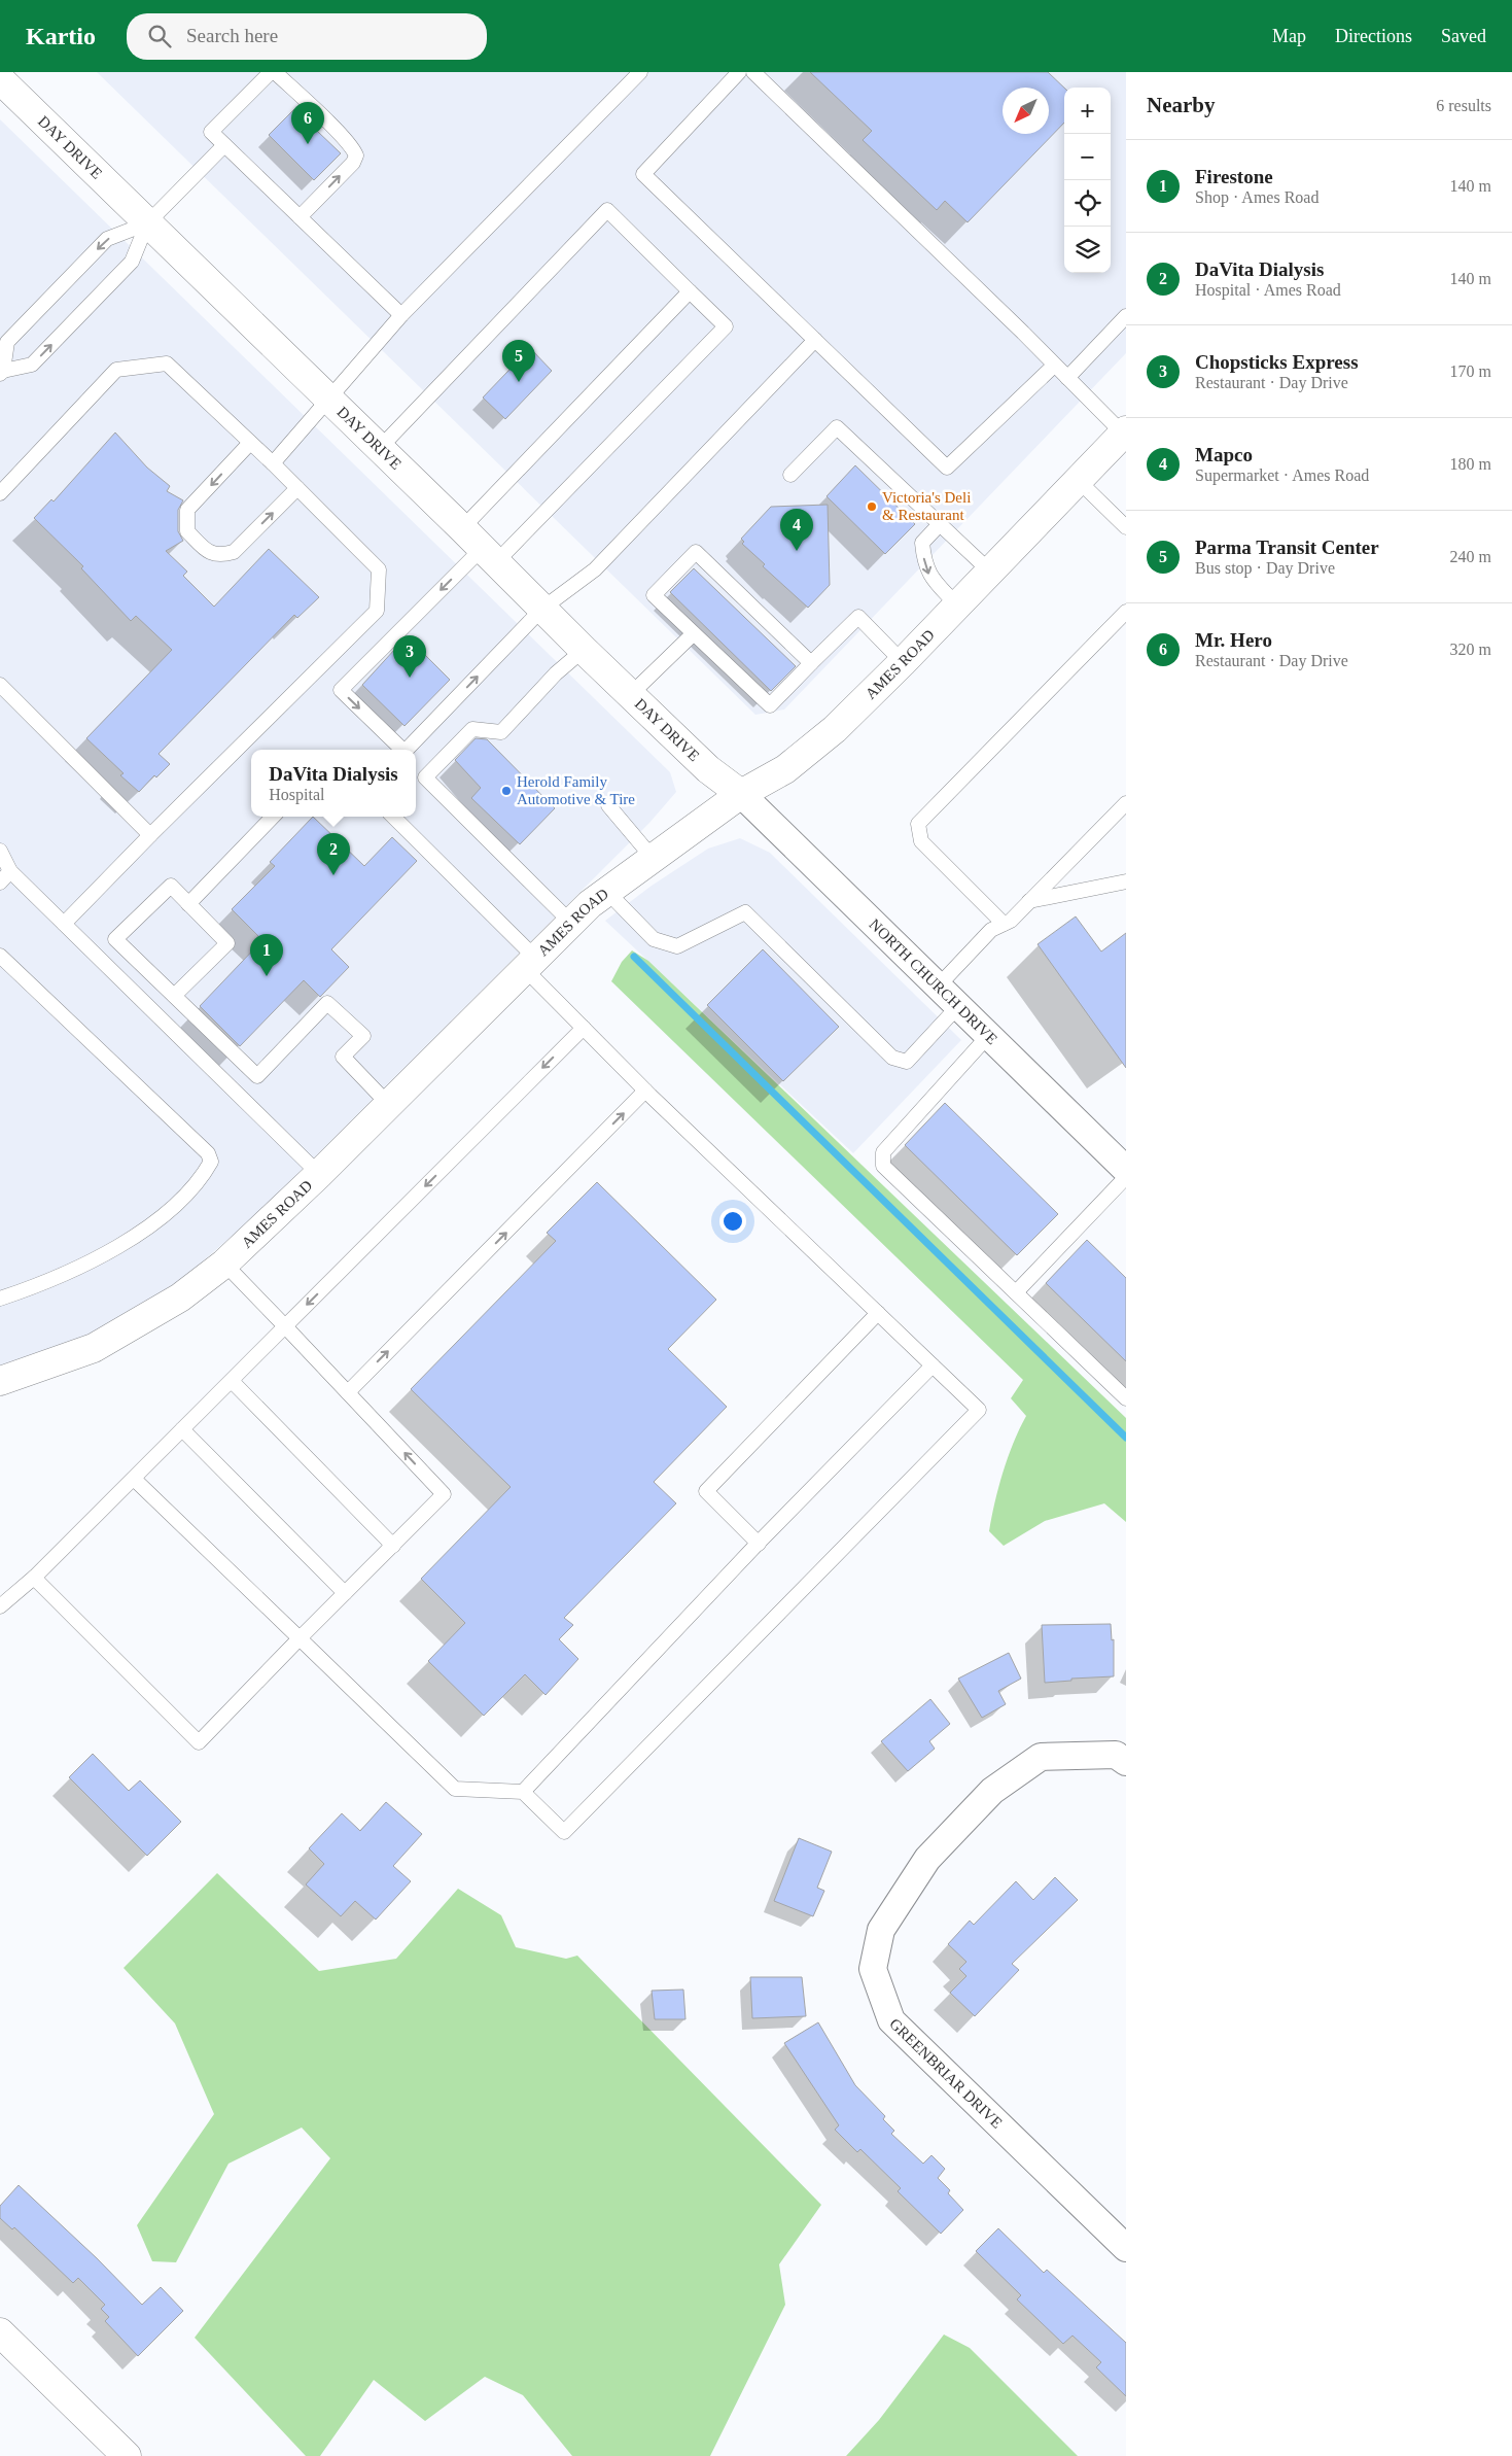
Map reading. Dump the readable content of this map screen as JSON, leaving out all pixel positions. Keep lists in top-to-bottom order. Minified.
{"streets":{"street":["DAY DRIVE","AMES ROAD","NORTH CHURCH DRIVE","GREENBRIAR DRIVE"]},"crossings":[["DAY DRIVE","AMES ROAD"],["DAY DRIVE","NORTH CHURCH DRIVE"],["AMES ROAD","NORTH CHURCH DRIVE"]],"places":["Victoria's Deli & Restaurant","Herold Family Automotive & Tire"],"north":"bottom left","page":{"header":"Kartio","search":"Search here","nav":["Map","Directions","Saved"],"heading":["Nearby","6 results"],"map_buttons":["+","−"],"pins":["6","5","4","3","2","1"],"list":[{"mark":"1","name":"Firestone","note":"Shop · Ames Road","value":"140 m"},{"mark":"2","name":"DaVita Dialysis","note":"Hospital · Ames Road","value":"140 m"},{"mark":"3","name":"Chopsticks Express","note":"Restaurant · Day Drive","value":"170 m"},{"mark":"4","name":"Mapco","note":"Supermarket · Ames Road","value":"180 m"},{"mark":"5","name":"Parma Transit Center","note":"Bus stop · Day Drive","value":"240 m"},{"mark":"6","name":"Mr. Hero","note":"Restaurant · Day Drive","value":"320 m"}],"popup":["DaVita Dialysis","Hospital"]}}
